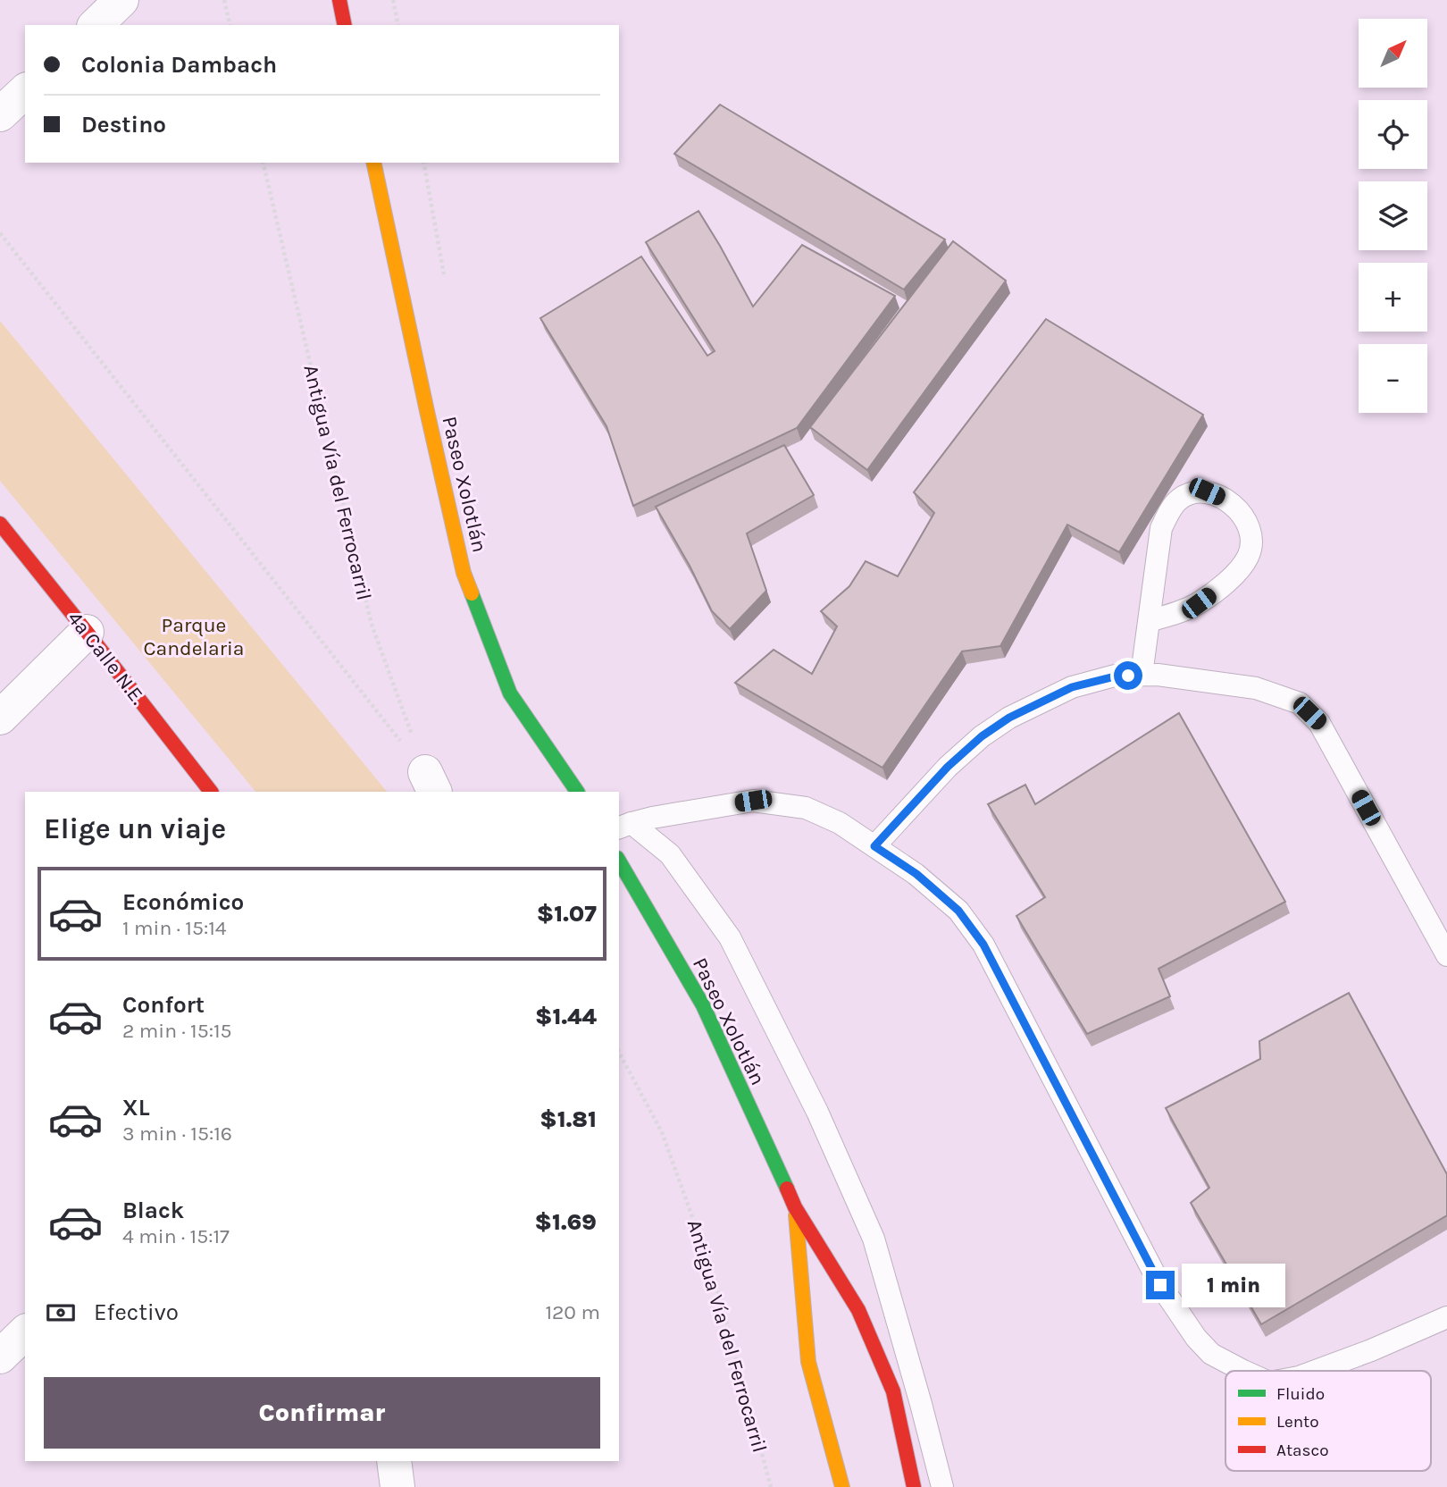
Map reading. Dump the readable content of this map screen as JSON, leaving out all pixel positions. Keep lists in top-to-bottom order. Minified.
{"streets":{"street":["Paseo Xolotlán","4a Calle N.E."],"path":["Antigua Vía del Ferrocarril"]},"parks":["Parque Candelaria"],"legend":["Fluido","Lento","Atasco"],"north":"top right","page":{"map_buttons":["+","−"],"banner":["Colonia Dambach","Destino"],"heading":"Elige un viaje","list":[{"name":"Económico","note":"1 min · 15:14","value":"$1.07"},{"name":"Confort","note":"2 min · 15:15","value":"$1.44"},{"name":"XL","note":"3 min · 15:16","value":"$1.81"},{"name":"Black","note":"4 min · 15:17","value":"$1.69"}],"bubble":"1 min","pay":["Efectivo","120 m"],"buttons":"Confirmar"}}
